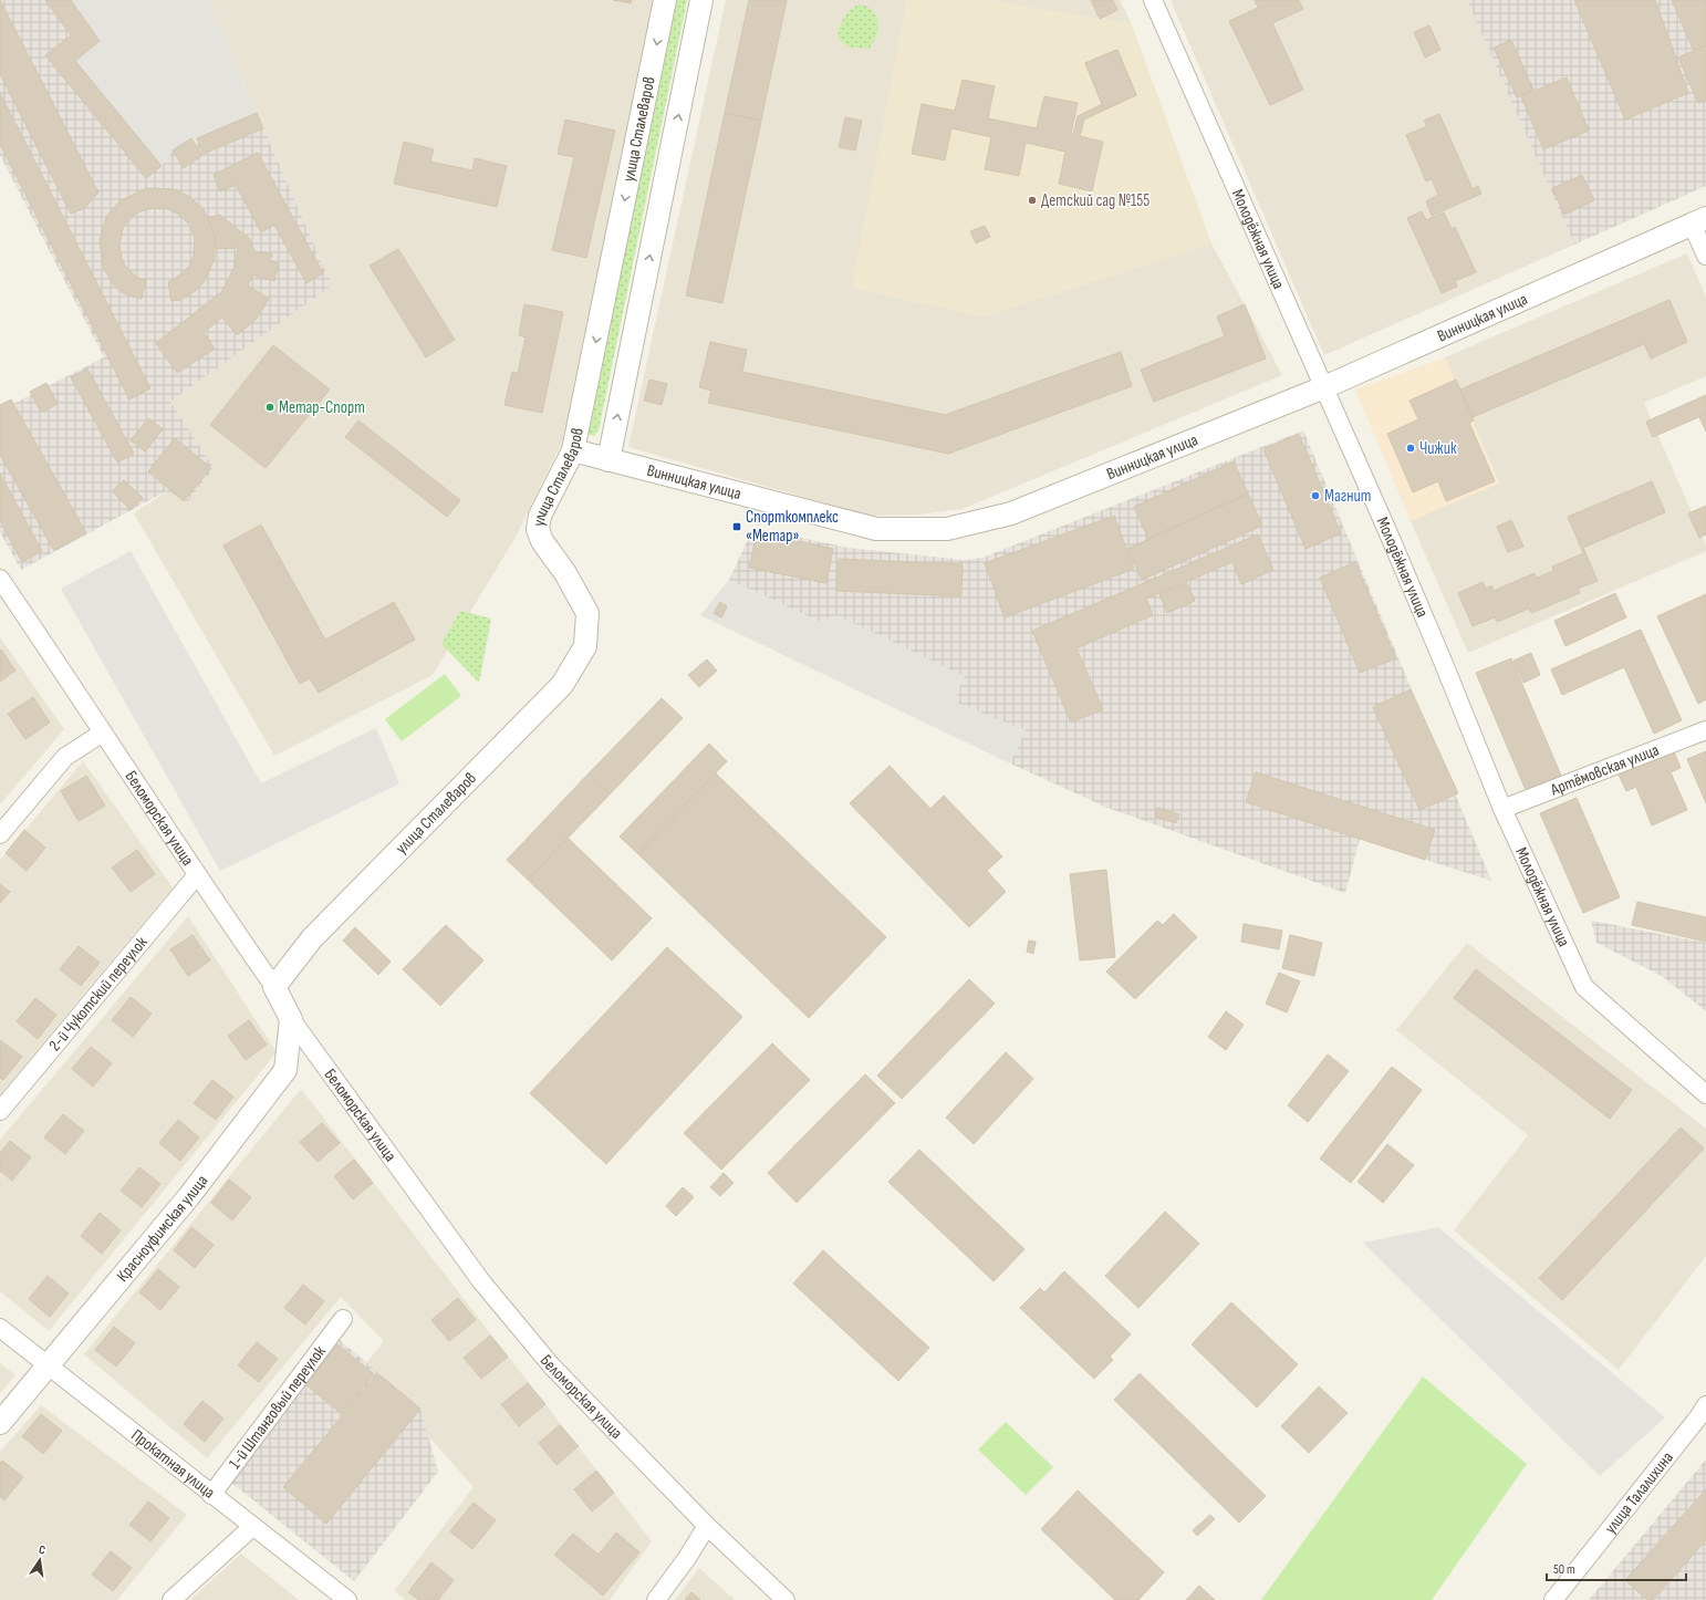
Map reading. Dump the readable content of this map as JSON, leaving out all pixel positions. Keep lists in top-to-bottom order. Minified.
{"streets":{"street":["улица Сталеваров","Молодёжная улица","Винницкая улица","Артёмовская улица","Беломорская улица","2-й Чукотский переулок","Красноуфимская улица","1-й Штанговый переулок","Прокатная улица","улица Талалихина"]},"crossings":[["улица Сталеваров","Винницкая улица"],["улица Сталеваров","Беломорская улица"],["Молодёжная улица","Винницкая улица"],["Молодёжная улица","Артёмовская улица"],["Беломорская улица","2-й Чукотский переулок"],["Беломорская улица","Красноуфимская улица"],["Красноуфимская улица","Прокатная улица"],["1-й Штанговый переулок","Прокатная улица"]],"places":{"other":["Детский сад №155","Метар-Спорт","Чижик","Магнит"],"transit":["Спорткомплекс «Метар»"]},"scale_bar":"50 m","north":"top"}
